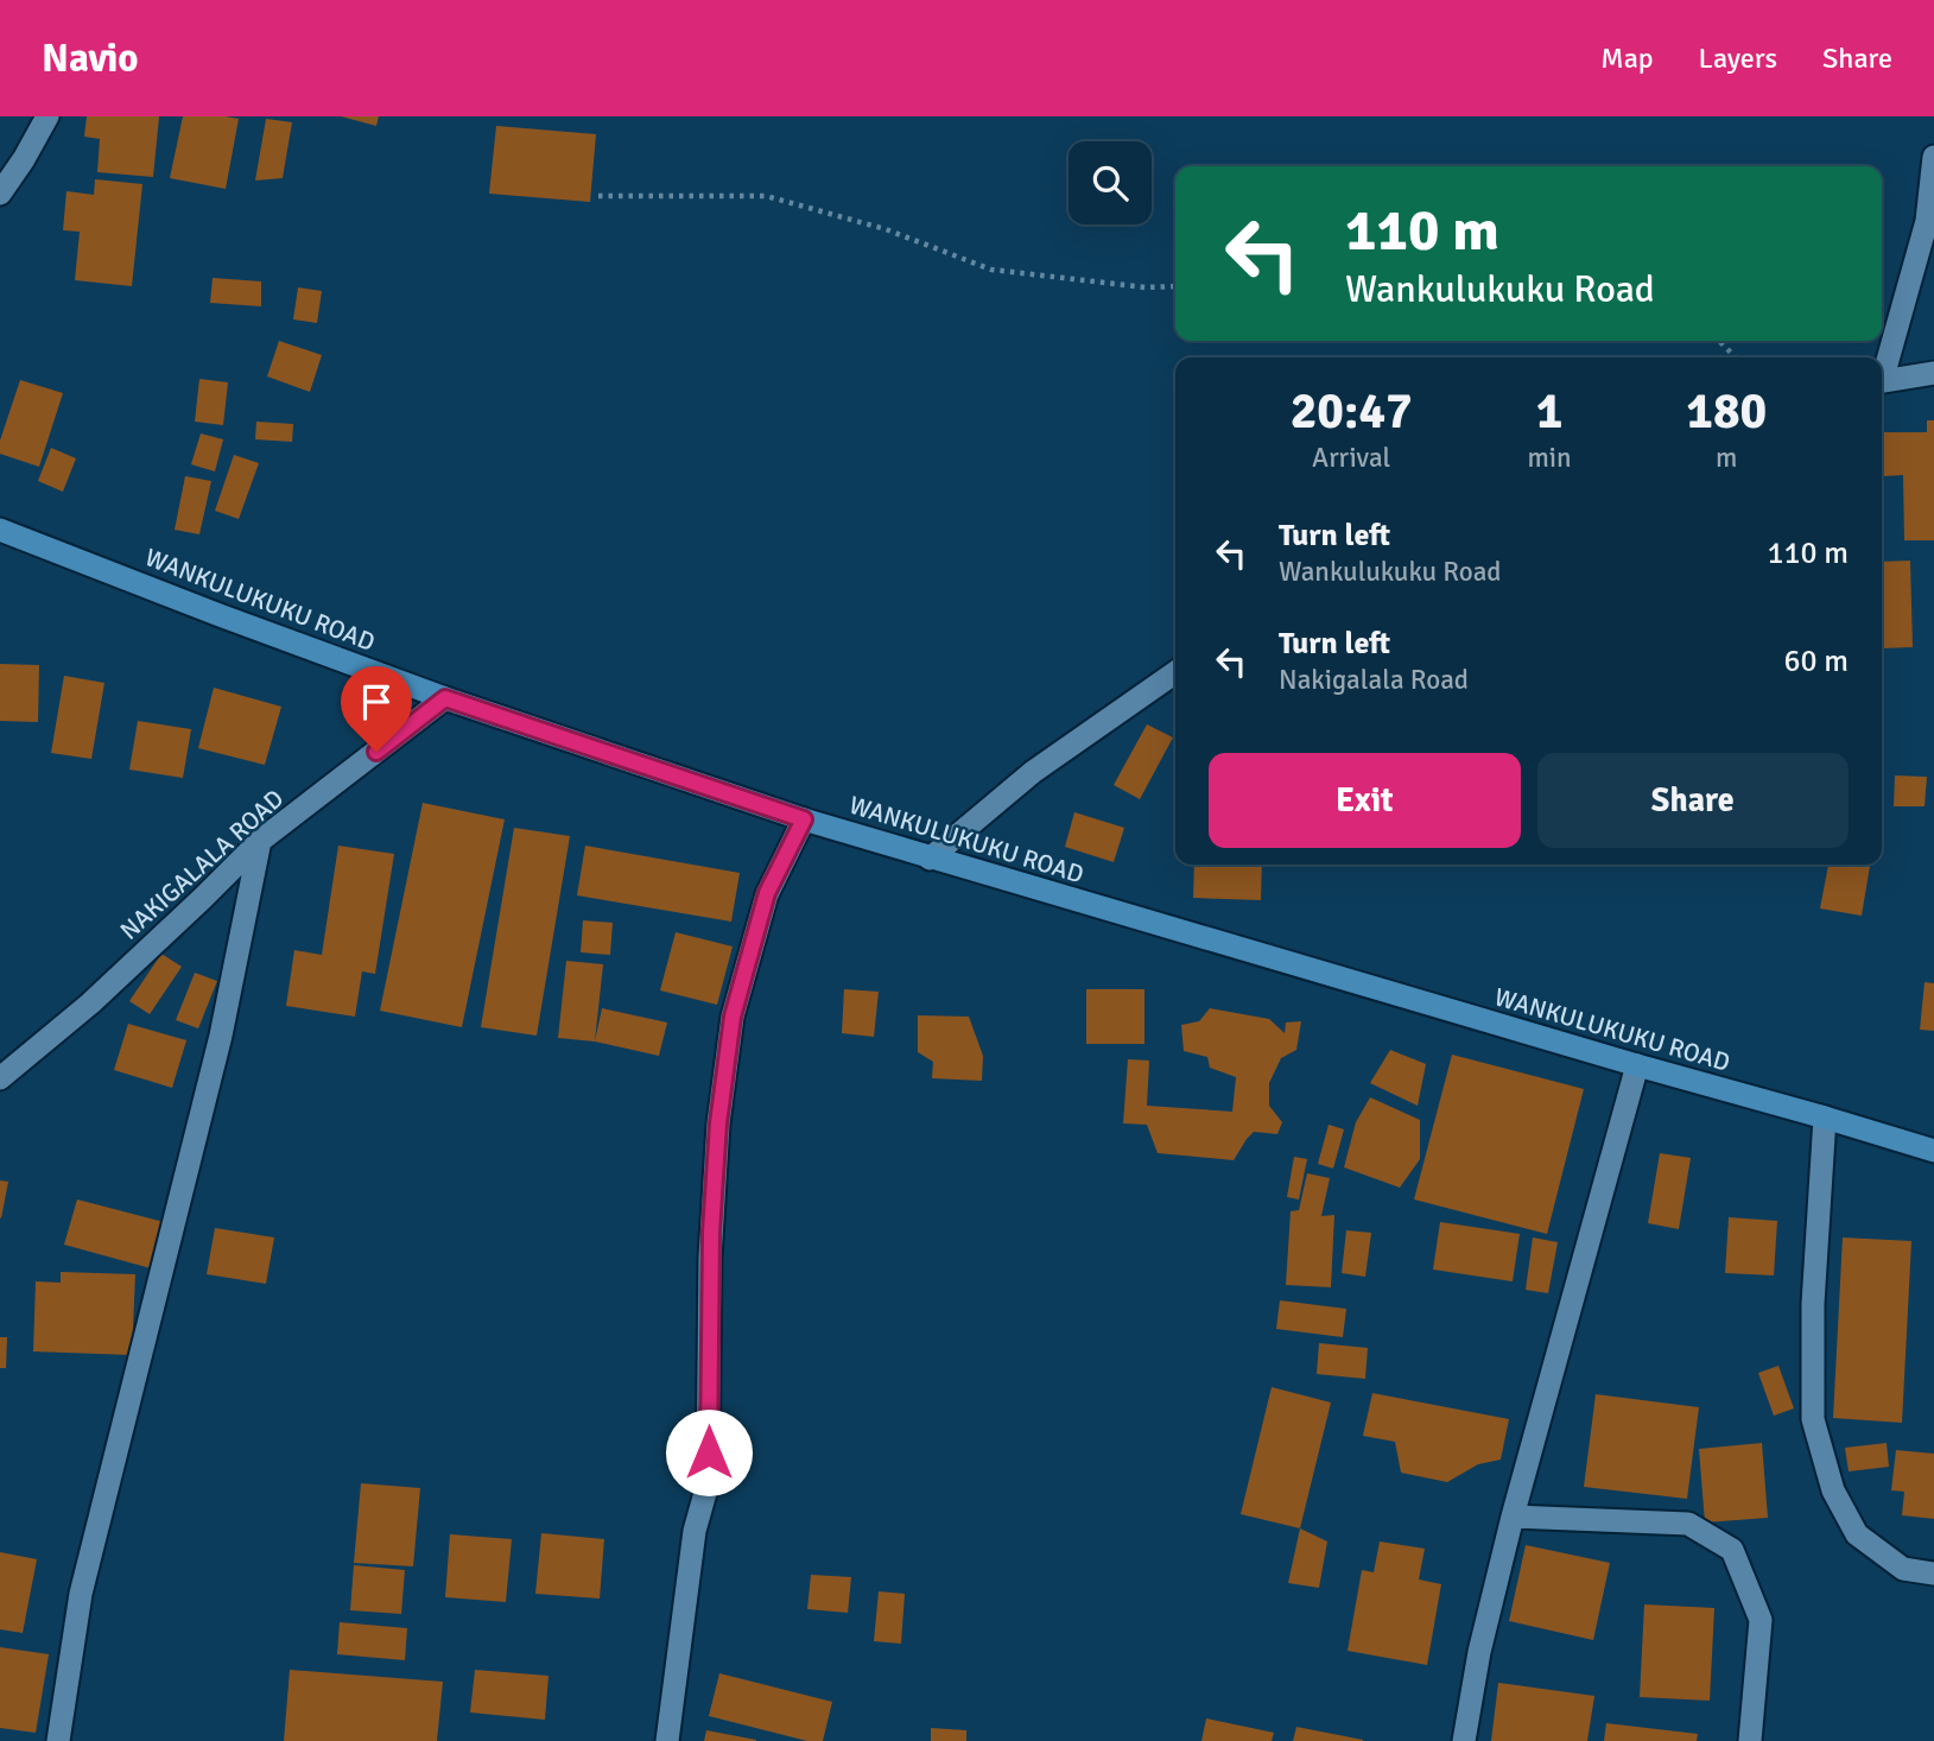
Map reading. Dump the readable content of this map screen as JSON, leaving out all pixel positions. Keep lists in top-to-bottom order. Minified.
{"streets":{"main road":["WANKULUKUKU ROAD"],"street":["NAKIGALALA ROAD"]},"crossings":[["WANKULUKUKU ROAD","NAKIGALALA ROAD"]],"page":{"header":"Navio","nav":["Map","Layers","Share"],"turn":["110 m","Wankulukuku Road"],"eta":["20:47","Arrival","1","min","180","m"],"list":[{"name":"Turn left","note":"Wankulukuku Road","value":"110 m"},{"name":"Turn left","note":"Nakigalala Road","value":"60 m"}],"buttons":["Exit","Share"]}}
